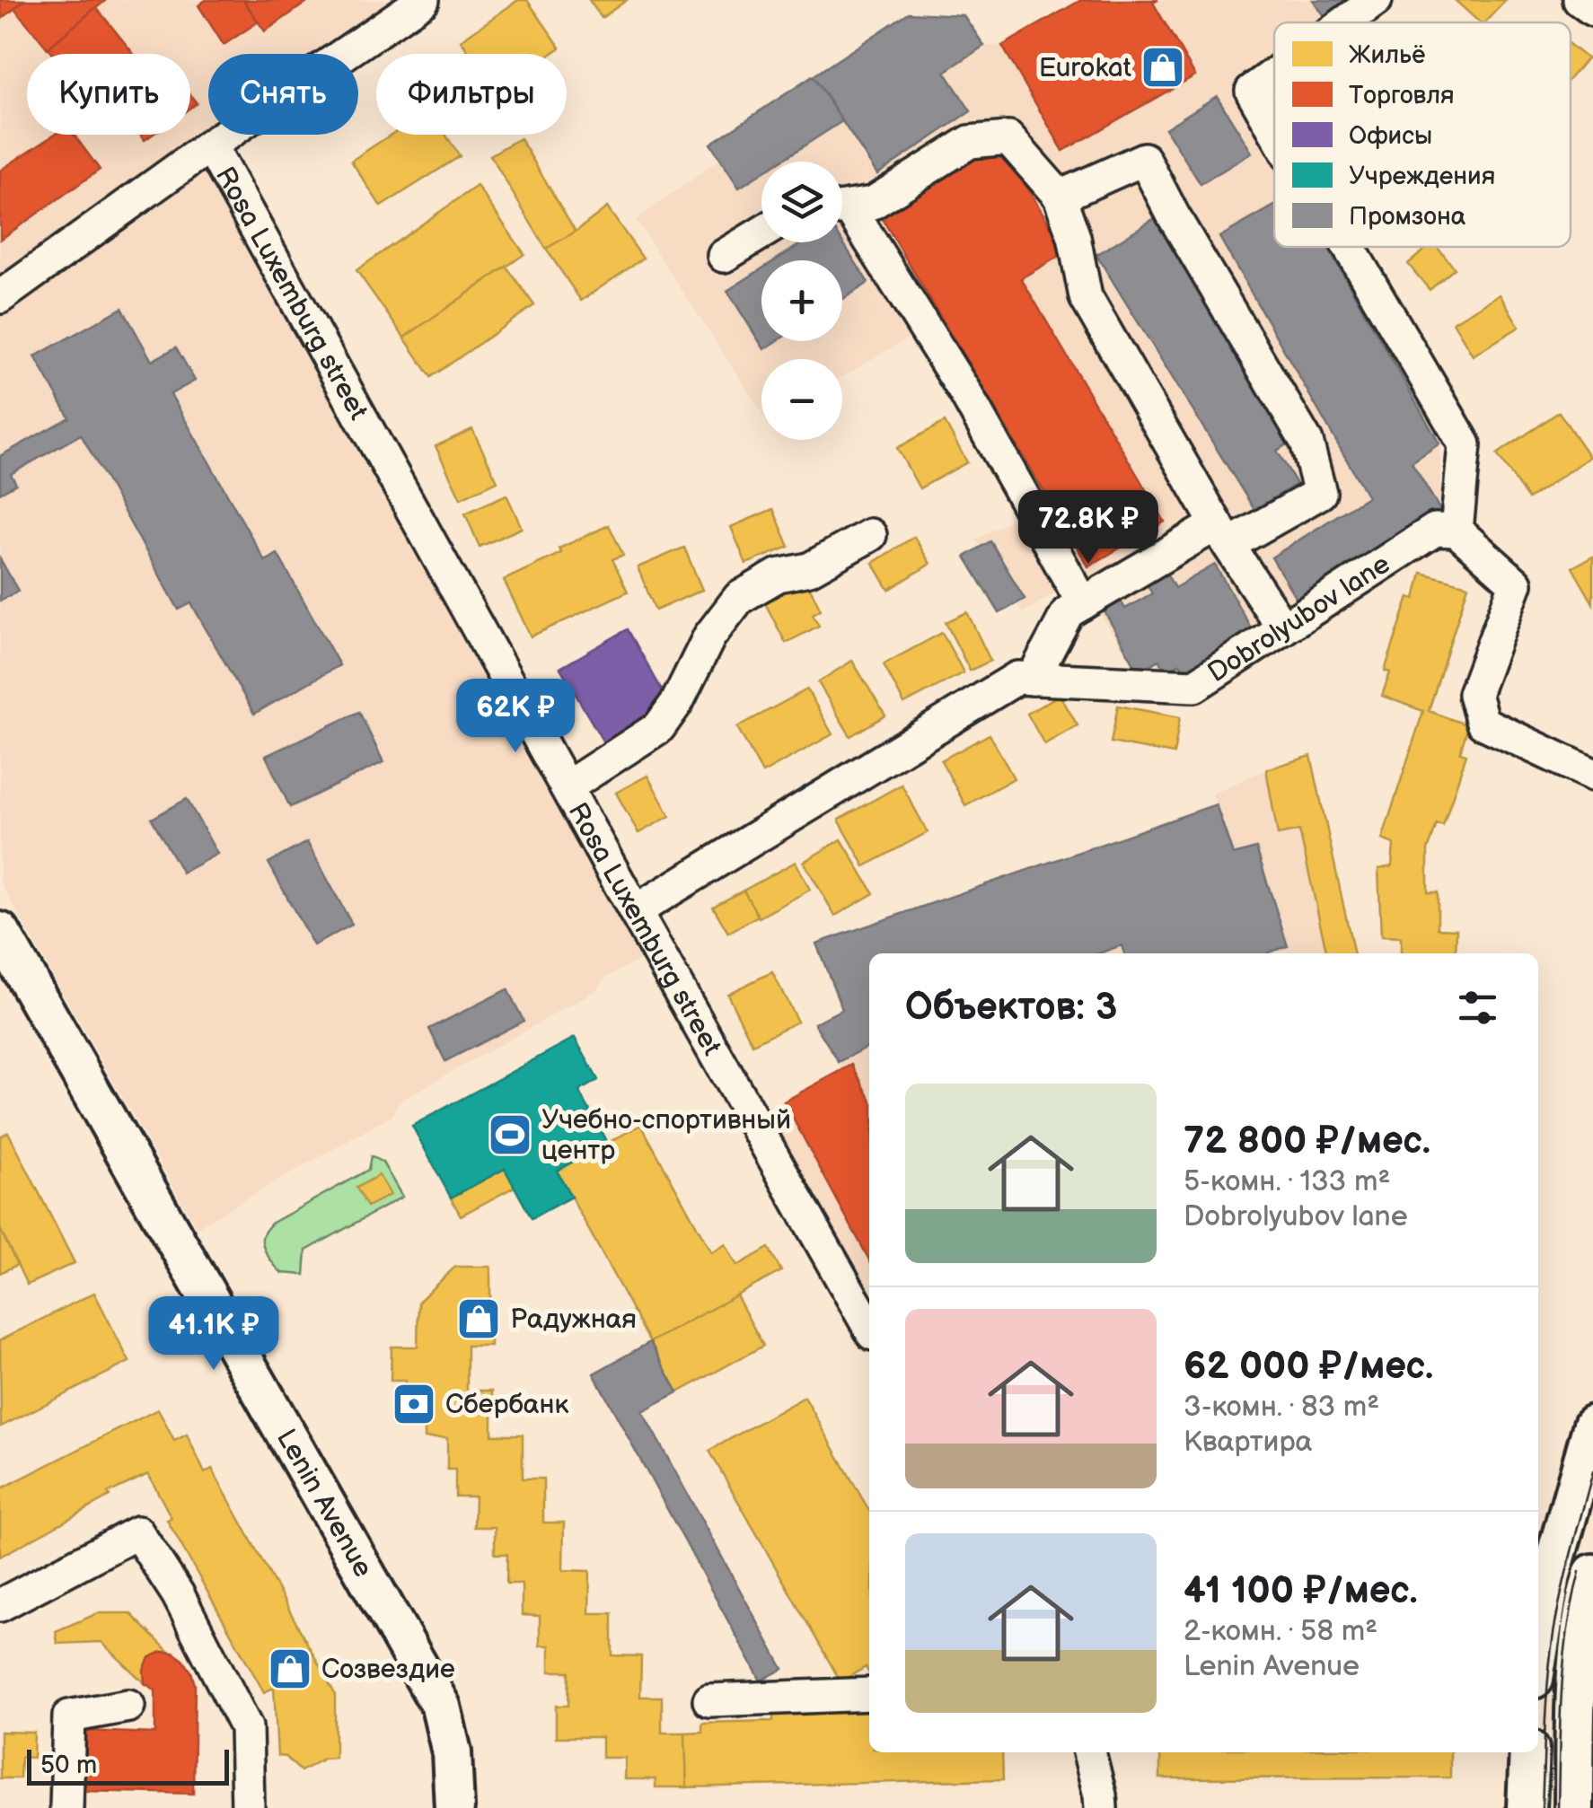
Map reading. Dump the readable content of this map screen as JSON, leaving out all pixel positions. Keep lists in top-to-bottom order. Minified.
{"streets":{"main road":["Lenin Avenue"],"street":["Rosa Luxemburg street","Dobrolyubov lane"]},"crossings":[["Rosa Luxemburg street","Dobrolyubov lane"]],"places":{"shop":["Eurokat","Радужная","Созвездие"],"sports":["Учебно-спортивный центр"],"bank":["Сбербанк"]},"legend":["Жильё","Торговля","Офисы","Учреждения","Промзона"],"scale_bar":"50 m","page":{"chip":["Купить","Снять","Фильтры"],"map_buttons":["+","−"],"price":["72.8K ₽","62K ₽","41.1K ₽"],"heading":"Объектов: 3","list":[{"name":"72 800 ₽/мес.","note":"5-комн. · 133 m² · Dobrolyubov lane"},{"name":"62 000 ₽/мес.","note":"3-комн. · 83 m² · Квартира"},{"name":"41 100 ₽/мес.","note":"2-комн. · 58 m² · Lenin Avenue"}],"scale":"50 m"}}
